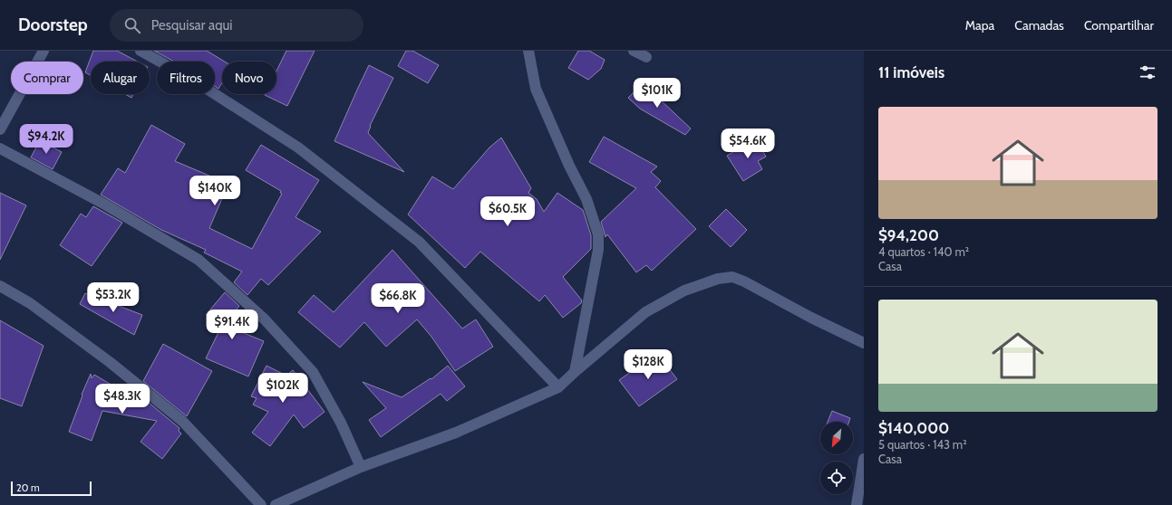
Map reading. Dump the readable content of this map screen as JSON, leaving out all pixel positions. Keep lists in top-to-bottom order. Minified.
{"scale_bar":"20 m","north":"bottom left","page":{"header":"Doorstep","search":"Pesquisar aqui","nav":["Mapa","Camadas","Compartilhar"],"heading":"11 imóveis","chip":["Comprar","Alugar","Filtros","Novo"],"price":["$101K","$94.2K","$54.6K","$140K","$60.5K","$53.2K","$66.8K","$91.4K","$128K","$102K","$48.3K"],"list":[{"name":"$94,200","note":"4 quartos · 140 m² · Casa"},{"name":"$140,000","note":"5 quartos · 143 m² · Casa"}],"scale":"20 m"}}
